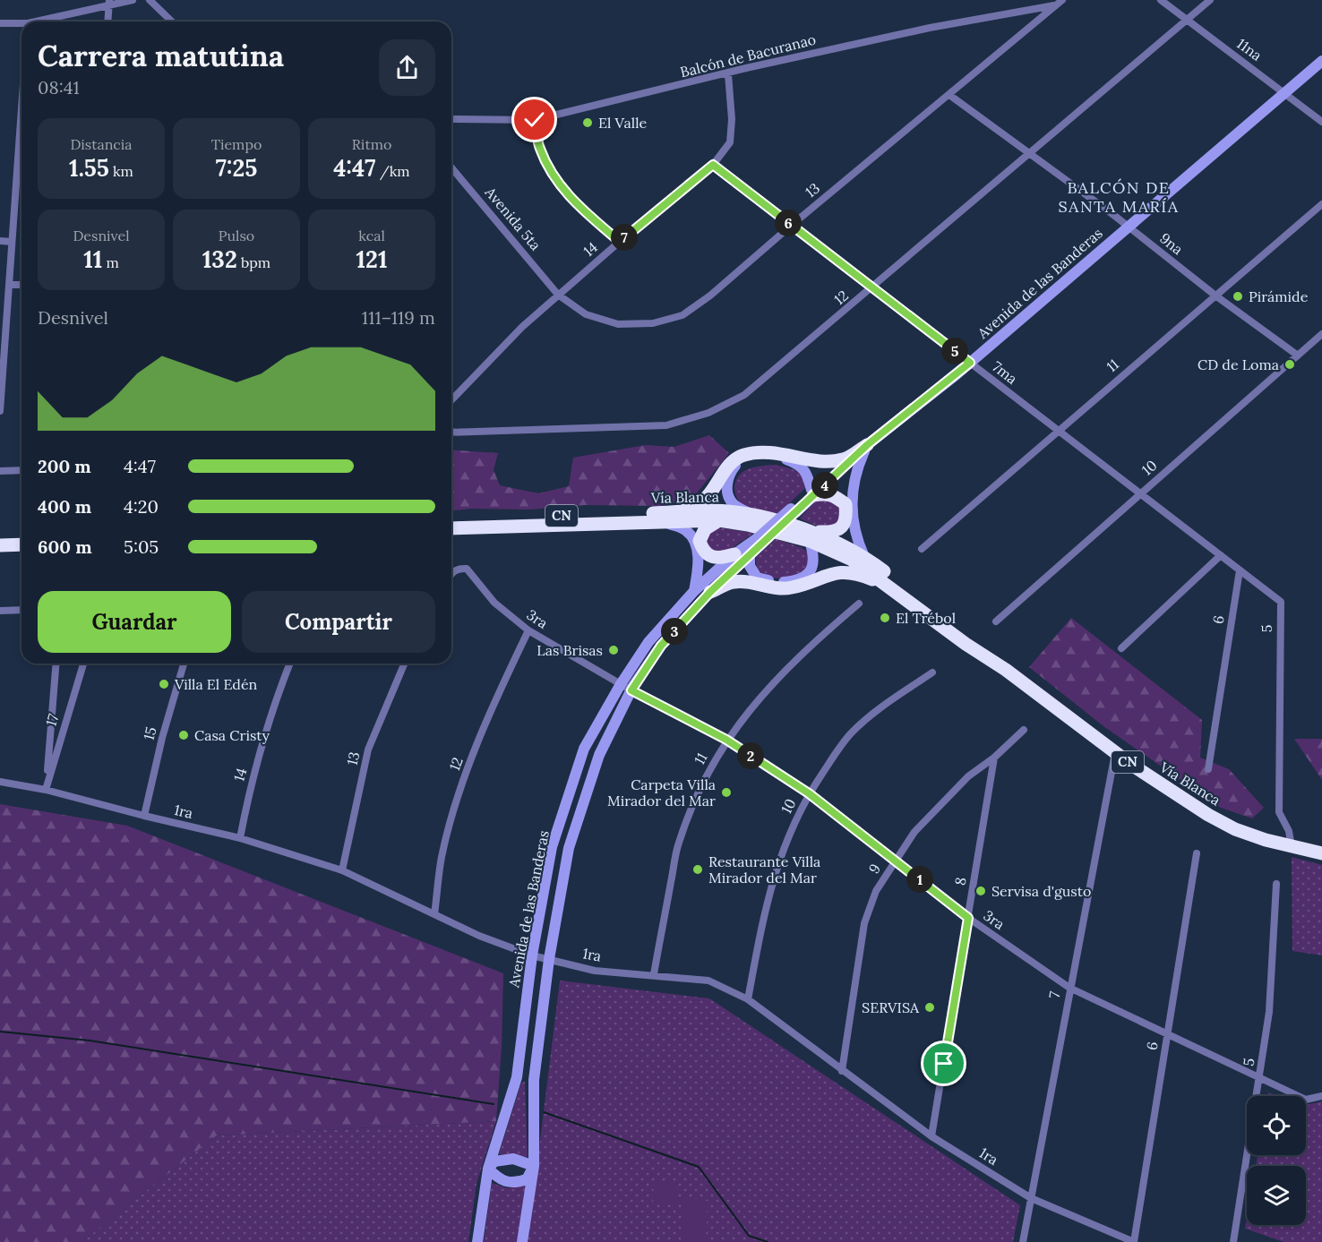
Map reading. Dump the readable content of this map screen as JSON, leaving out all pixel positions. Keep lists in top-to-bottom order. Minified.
{"streets":{"highway":["Vía Blanca","CN"],"main road":["Avenida de las Banderas"],"street":["11na","Balcón de Bacuranao","13","Avenida 5ta","9na","14","12","11","7ma","10","3ra","6","5","17","15","1ra","9","8","7"]},"crossings":[["11na","Avenida de las Banderas"],["11na","12"],["Balcón de Bacuranao","13"],["Balcón de Bacuranao","14"],["13","Avenida 5ta"],["13","9na"],["13","14"],["13","7ma"],["13","1ra"],["Avenida 5ta","14"],["9na","Avenida de las Banderas"],["9na","12"],["9na","11"],["9na","10"],["14","7ma"],["14","1ra"],["Avenida de las Banderas","7ma"],["Avenida de las Banderas","3ra"],["Avenida de las Banderas","1ra"],["12","7ma"],["12","3ra"],["12","1ra"],["11","7ma"],["11","3ra"],["11","1ra"],["7ma","10"],["7ma","6"],["7ma","5"],["10","3ra"],["10","1ra"],["Vía Blanca","5"],["Vía Blanca","7"],["3ra","6"],["3ra","5"],["3ra","9"],["3ra","8"],["3ra","7"],["6","1ra"],["17","1ra"],["15","1ra"],["1ra","9"],["1ra","8"],["1ra","7"],["9","8"]],"districts":["BALCÓN DE SANTA MARÍA"],"places":["El Valle","Pirámide","CD de Loma","El Trébol","Las Brisas","Villa El Edén","Casa Cristy","Carpeta Villa Mirador del Mar","Restaurante Villa Mirador del Mar","Servisa d'gusto","SERVISA"],"page":{"heading":["Carrera matutina","08:41"],"stats":[["Distancia","1.55 km"],["Tiempo","7:25"],["Ritmo","4:47 /km"],["Desnivel","11 m"],["Pulso","132 bpm"],["kcal","121"]],"pins":["6","7","5","4","3","2","1"],"chart":["Desnivel","111–119 m"],"list":[{"name":"200 m","note":"4:47"},{"name":"400 m","note":"4:20"},{"name":"600 m","note":"5:05"}],"buttons":["Guardar","Compartir"]}}
